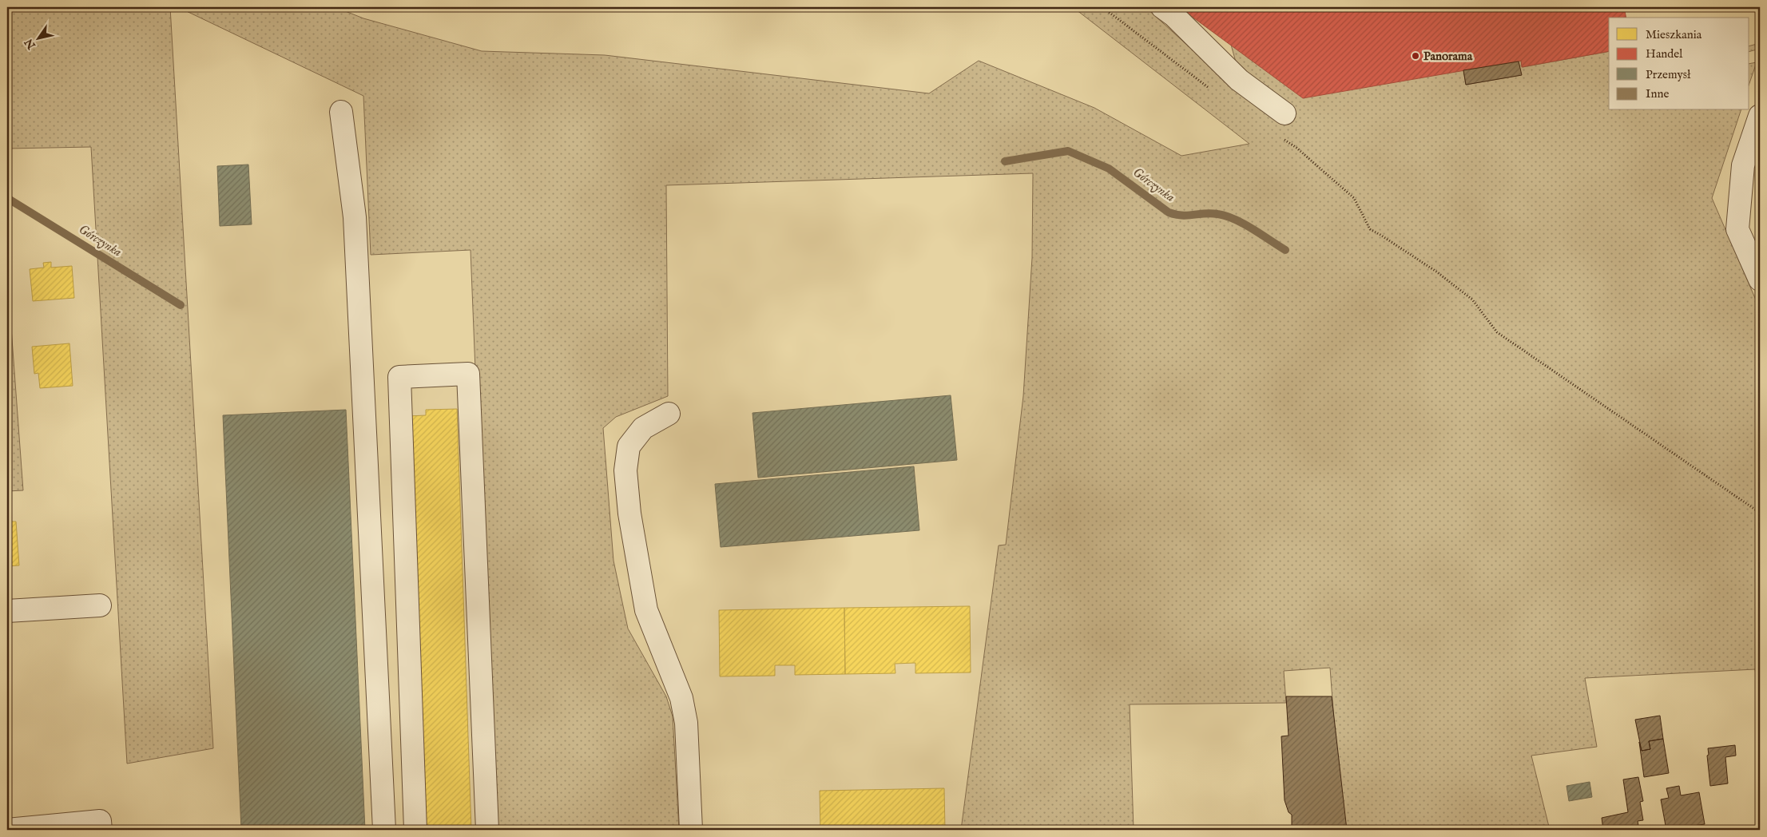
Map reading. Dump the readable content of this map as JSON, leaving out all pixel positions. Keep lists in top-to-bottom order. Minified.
{"water":["Górczynka"],"places":["Panorama"],"legend":["Mieszkania","Handel","Przemysł","Inne"],"north":"bottom left"}
